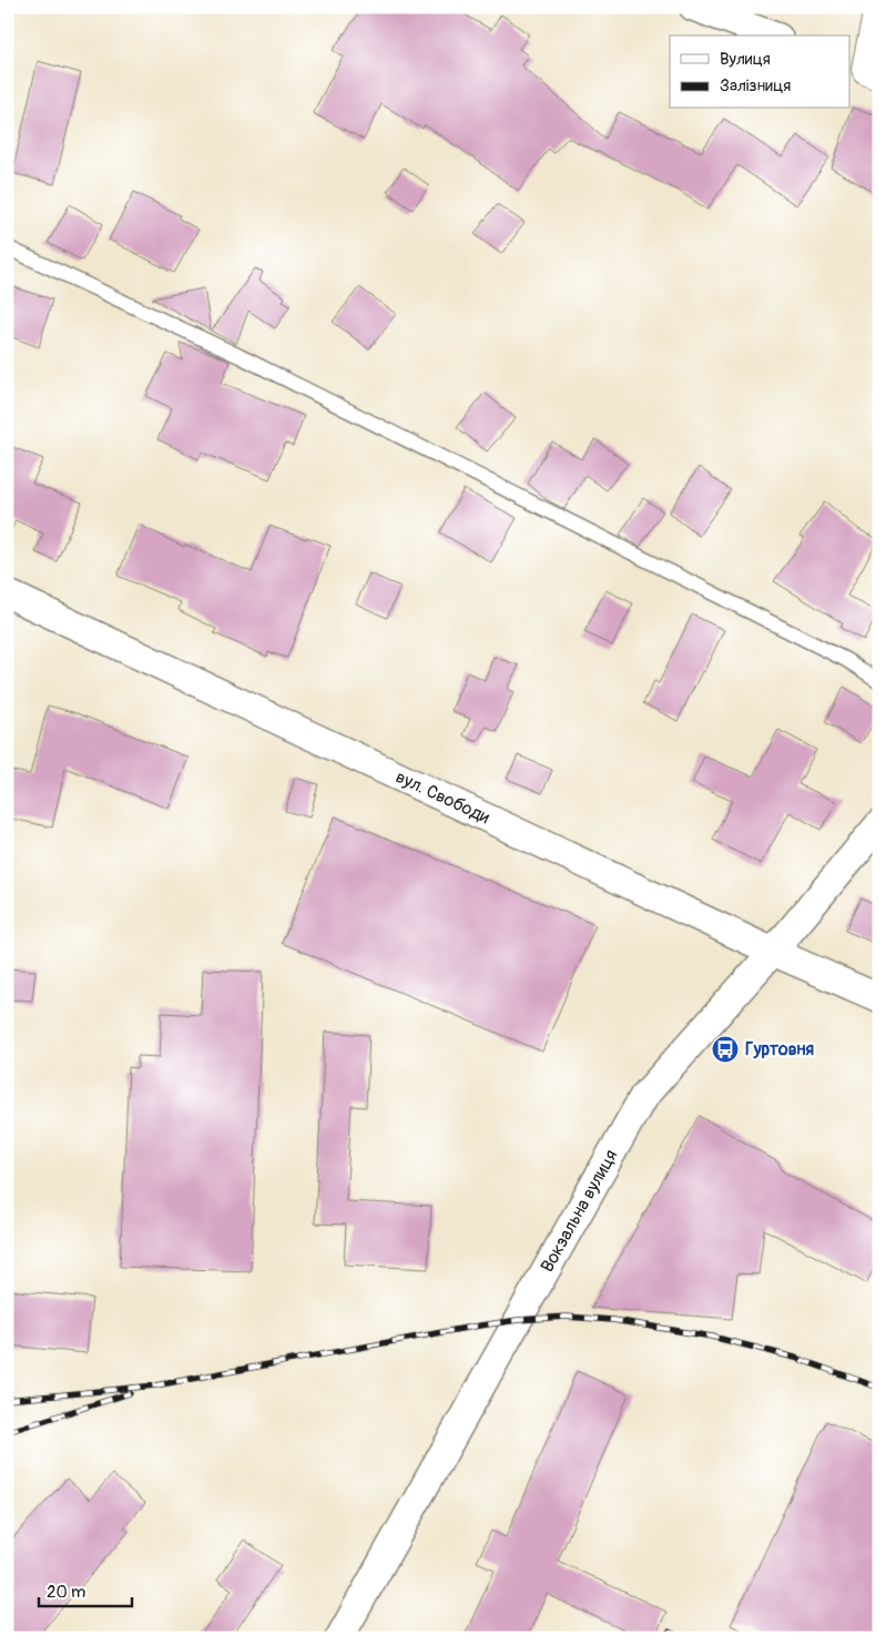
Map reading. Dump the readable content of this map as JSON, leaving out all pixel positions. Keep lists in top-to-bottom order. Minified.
{"streets":{"street":["вул. Свободи","Вокзальна вулиця"]},"crossings":[["вул. Свободи","Вокзальна вулиця"]],"places":{"bus stop":["Гуртовня"]},"legend":["Вулиця","Залізниця"],"scale_bar":"20 m"}
